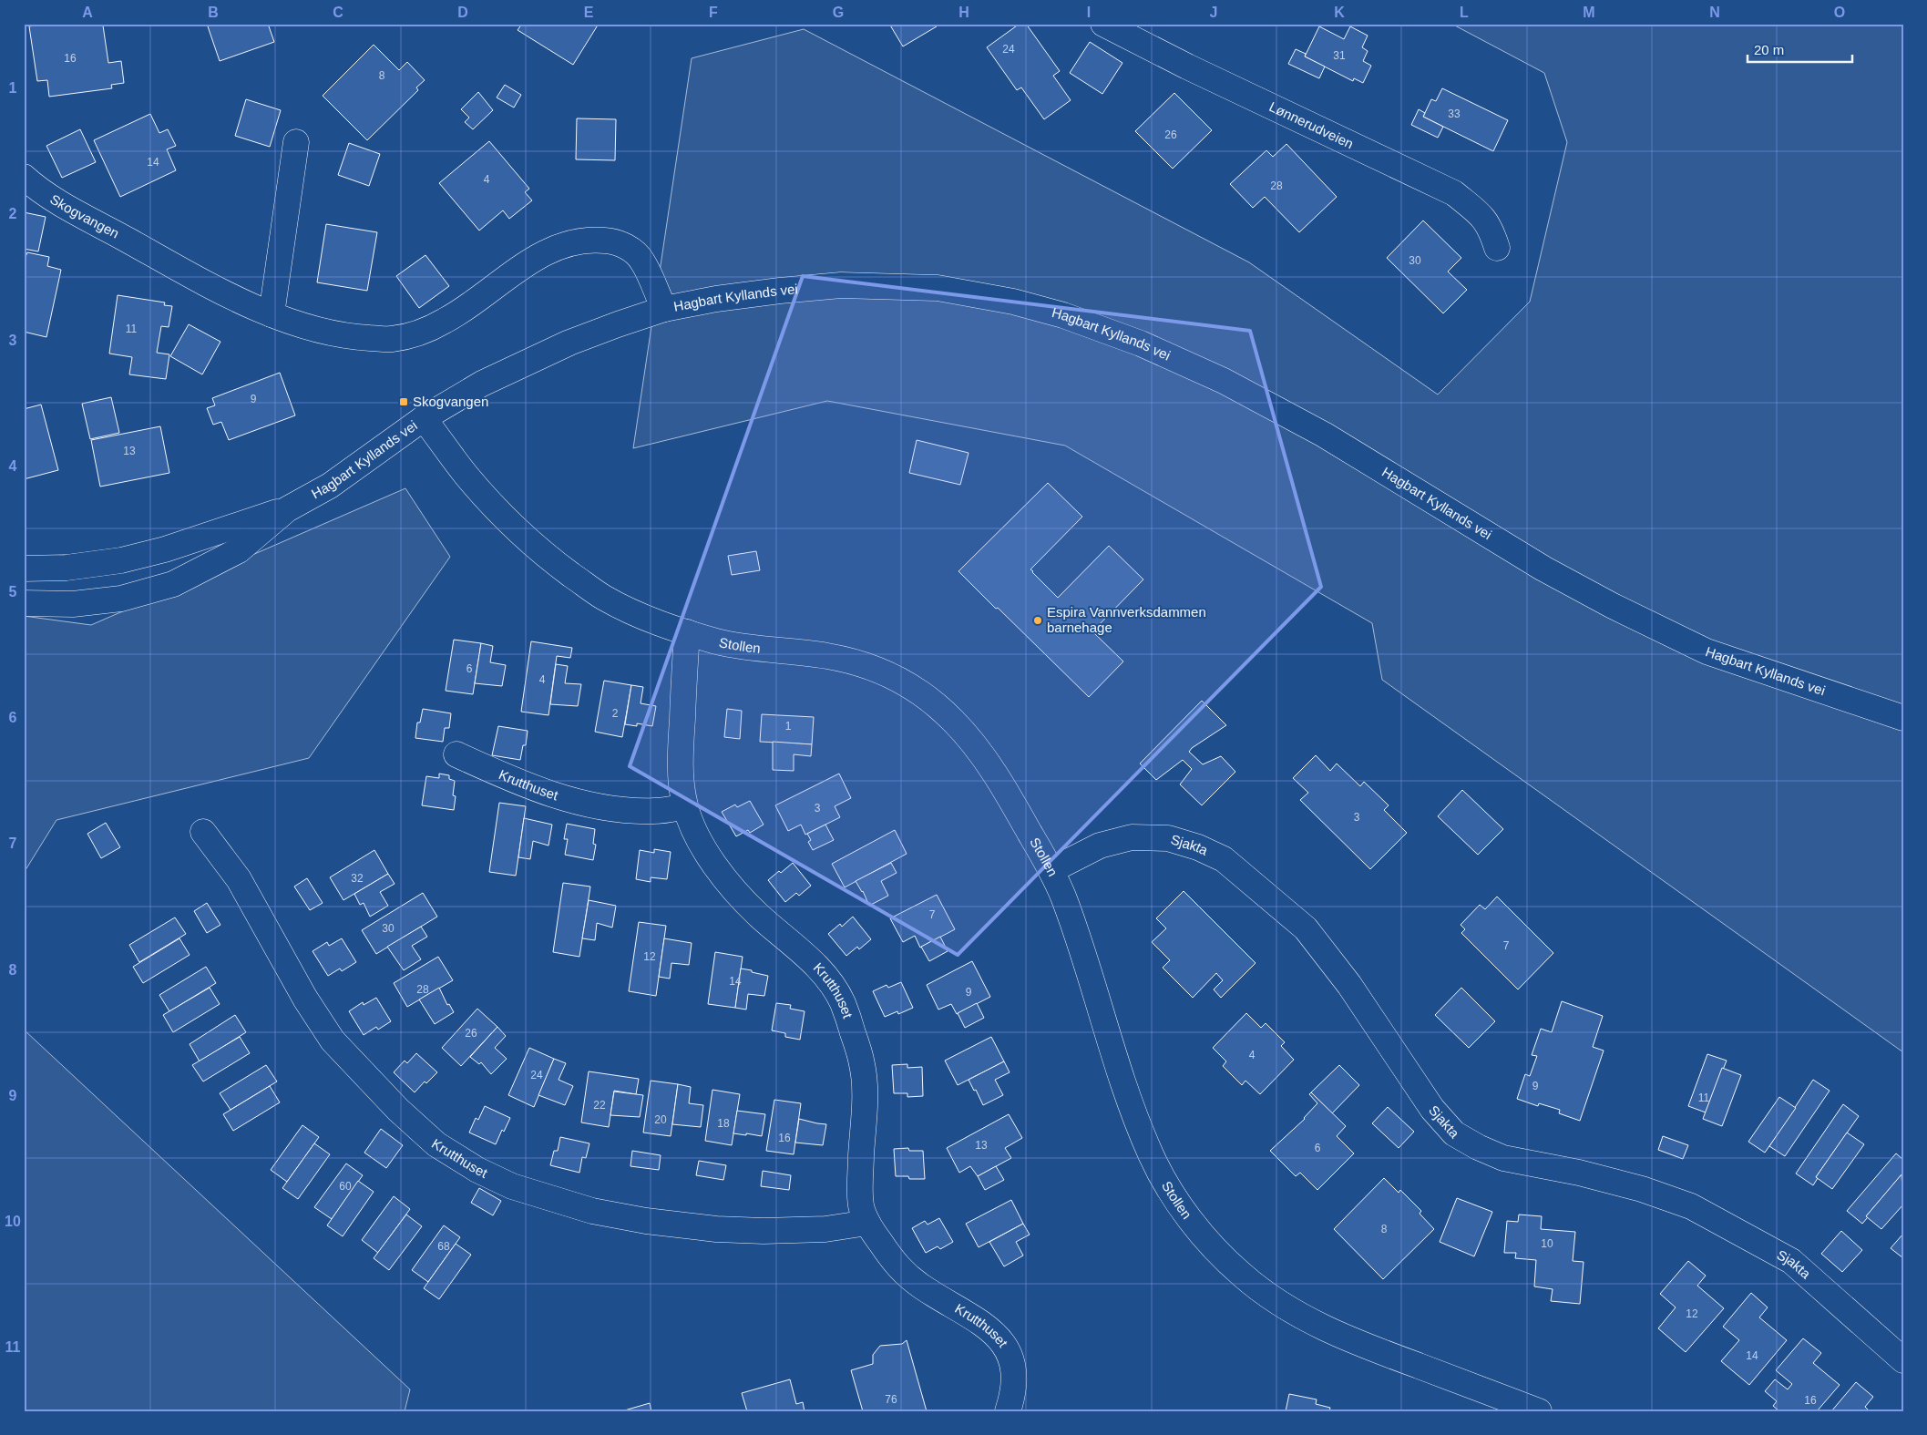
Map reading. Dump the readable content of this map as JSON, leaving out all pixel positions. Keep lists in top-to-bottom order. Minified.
{"streets":{"street":["Lønnerudveien","Skogvangen","Hagbart Kyllands vei","Stollen","Krutthuset","Sjakta"]},"crossings":[["Skogvangen","Hagbart Kyllands vei"],["Hagbart Kyllands vei","Stollen"],["Stollen","Krutthuset"],["Stollen","Sjakta"]],"places":{"transit":["Skogvangen"],"other":["Espira Vannverksdammen barnehage"]},"house_numbers":["24","31","16","8","33","26","14","4","28","30","11","9","13","6","4","2","1","3","3","32","7","30","7","12","14","28","9","26","4","24","9","11","22","20","18","16","13","6","60","8","10","68","12","14","76","16"],"scale_bar":"20 m","grid":{"columns":["A","B","C","D","E","F","G","H","I","J","K","L","M","N","O"],"rows":["1","2","3","4","5","6","7","8","9","10","11"]}}
